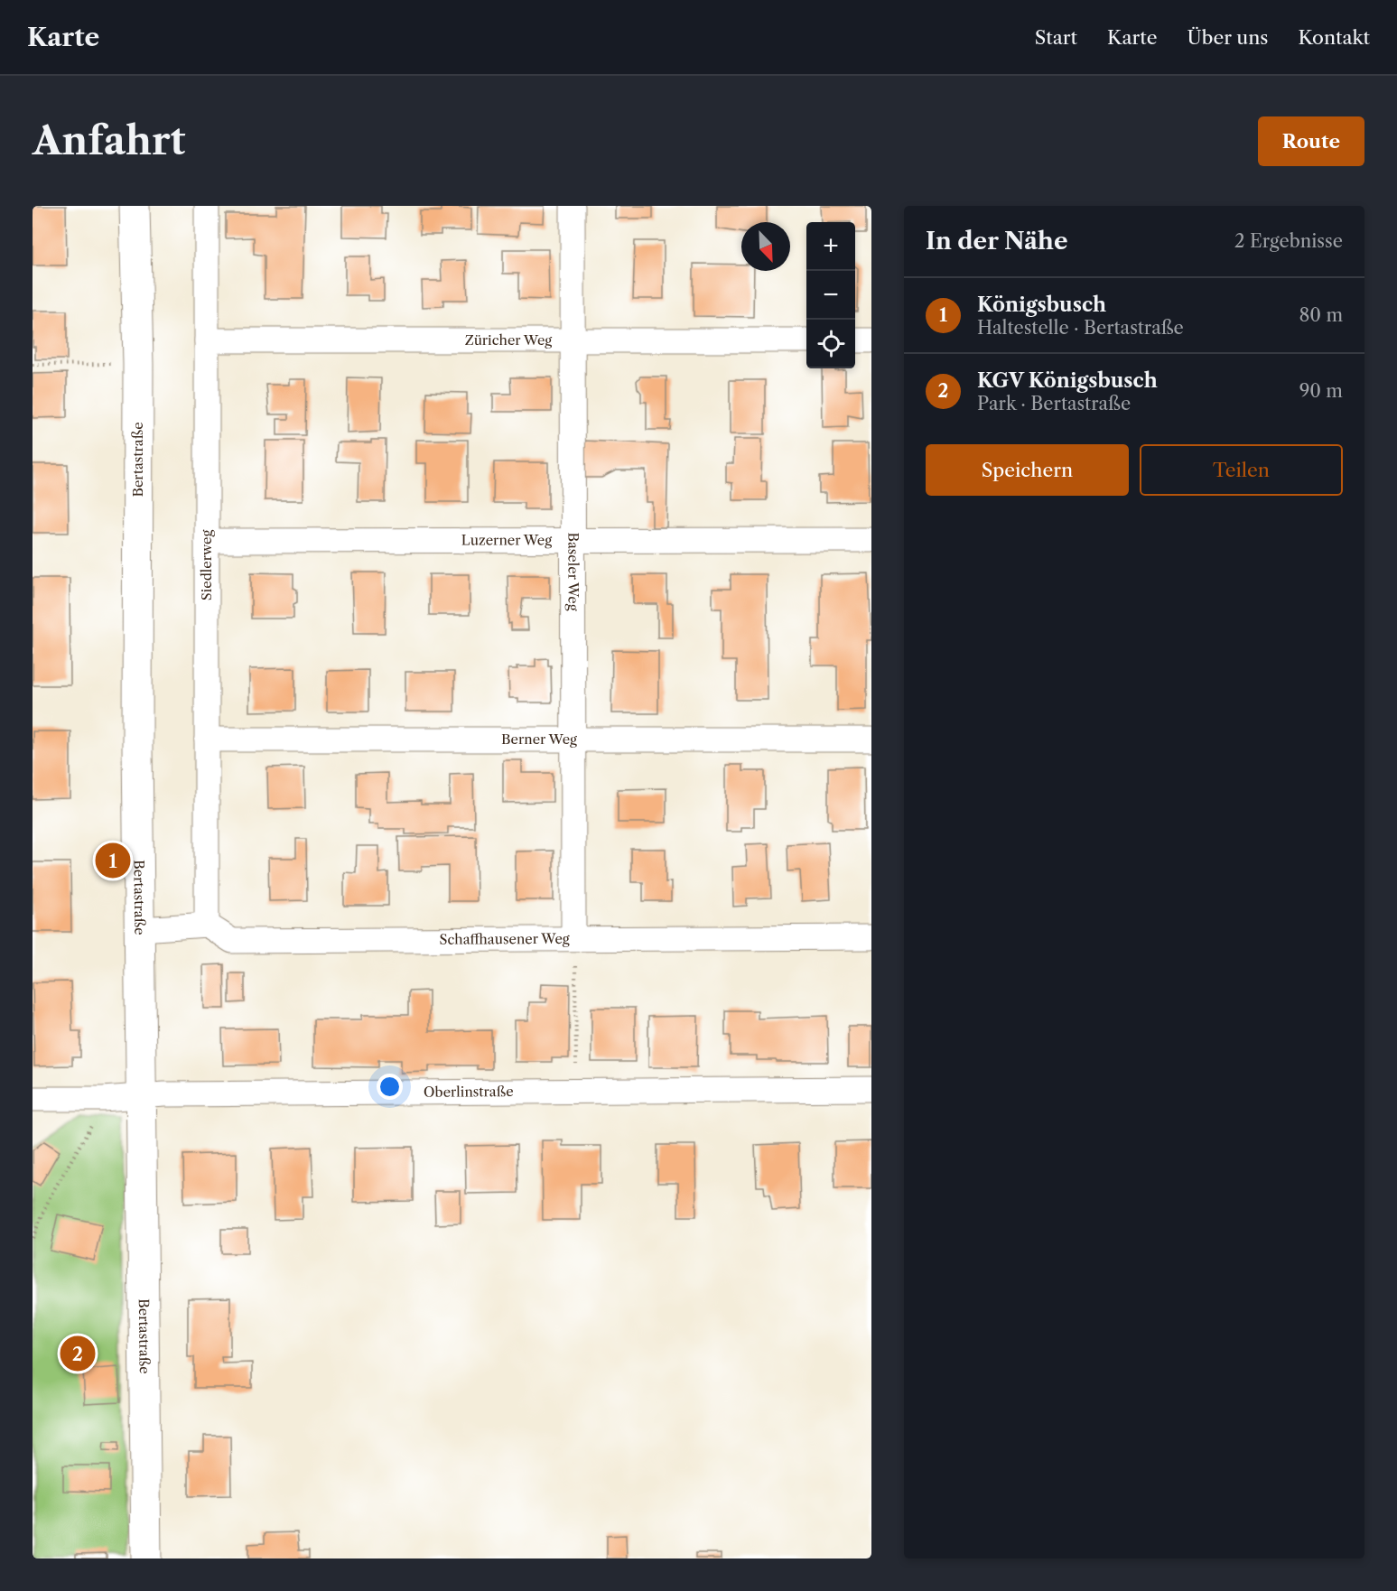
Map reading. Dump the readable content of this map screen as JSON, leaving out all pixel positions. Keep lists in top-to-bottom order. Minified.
{"streets":{"street":["Züricher Weg","Bertastraße","Luzerner Weg","Siedlerweg","Baseler Weg","Berner Weg","Schaffhausener Weg","Oberlinstraße"]},"crossings":[["Züricher Weg","Siedlerweg"],["Züricher Weg","Baseler Weg"],["Bertastraße","Oberlinstraße"],["Luzerner Weg","Siedlerweg"],["Luzerner Weg","Baseler Weg"],["Siedlerweg","Berner Weg"],["Siedlerweg","Schaffhausener Weg"],["Baseler Weg","Berner Weg"],["Baseler Weg","Schaffhausener Weg"]],"north":"bottom right","page":{"header":"Karte","nav":["Start","Karte","Über uns","Kontakt"],"buttons":["Route",["Speichern","Teilen"]],"title":"Anfahrt","heading":["In der Nähe","2 Ergebnisse"],"map_buttons":["+","−"],"list":[{"mark":"1","name":"Königsbusch","note":"Haltestelle · Bertastraße","value":"80 m"},{"mark":"2","name":"KGV Königsbusch","note":"Park · Bertastraße","value":"90 m"}],"pins":["1","2"]}}
